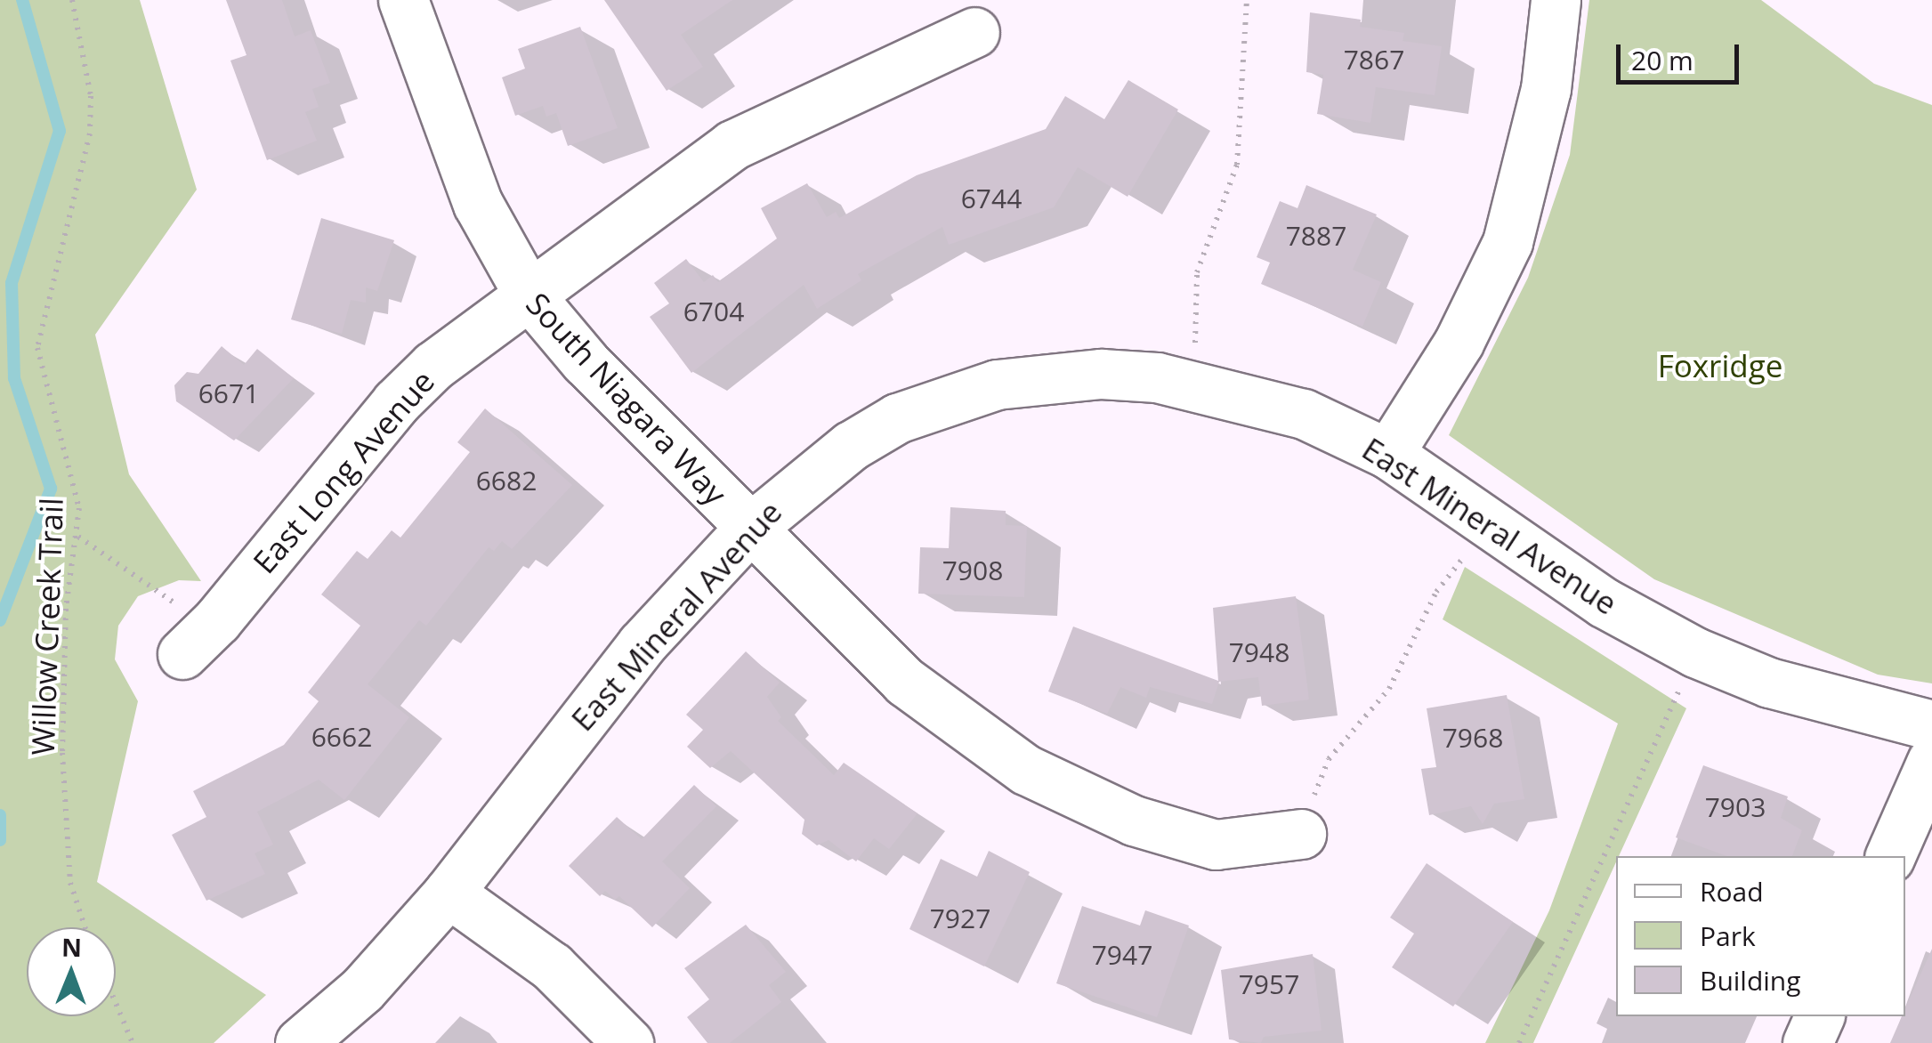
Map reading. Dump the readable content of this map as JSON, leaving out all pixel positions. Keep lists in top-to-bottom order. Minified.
{"streets":{"street":["South Niagara Way","East Long Avenue","East Mineral Avenue"],"path":["Willow Creek Trail"]},"crossings":[["South Niagara Way","East Long Avenue"],["South Niagara Way","East Mineral Avenue"]],"parks":["Foxridge"],"house_numbers":["7867","6744","7887","6704","6671","6682","7908","7948","6662","7968","7903","7927","7947","7957"],"legend":["Road","Park","Building"],"scale_bar":"20 m","north":"top"}
